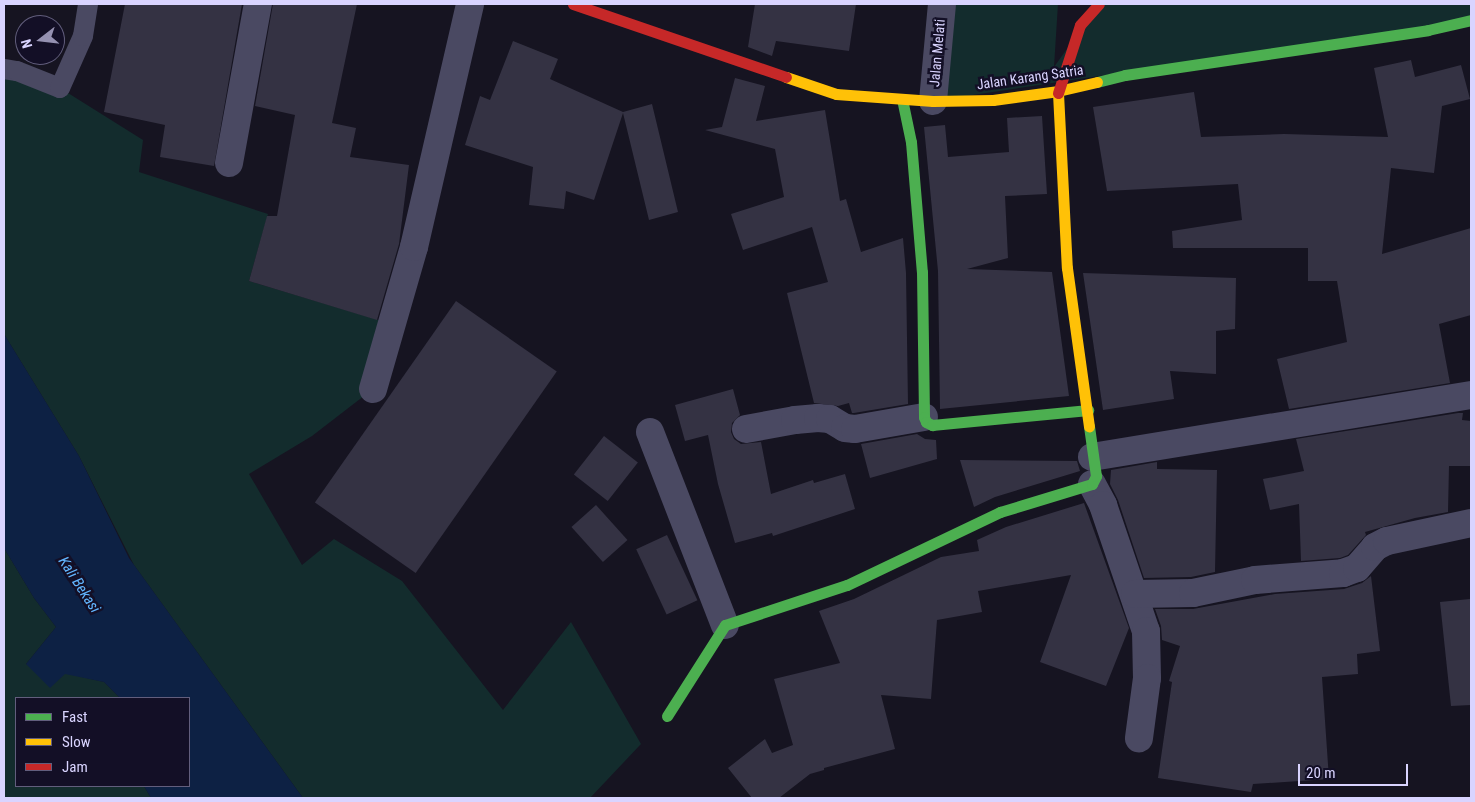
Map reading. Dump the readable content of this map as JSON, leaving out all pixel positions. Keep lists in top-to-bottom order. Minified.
{"streets":{"street":["Jalan Melati","Jalan Karang Satria"]},"crossings":[["Jalan Melati","Jalan Karang Satria"]],"water":["Kali Bekasi"],"legend":["Fast","Slow","Jam"],"scale_bar":"20 m","north":"left"}
